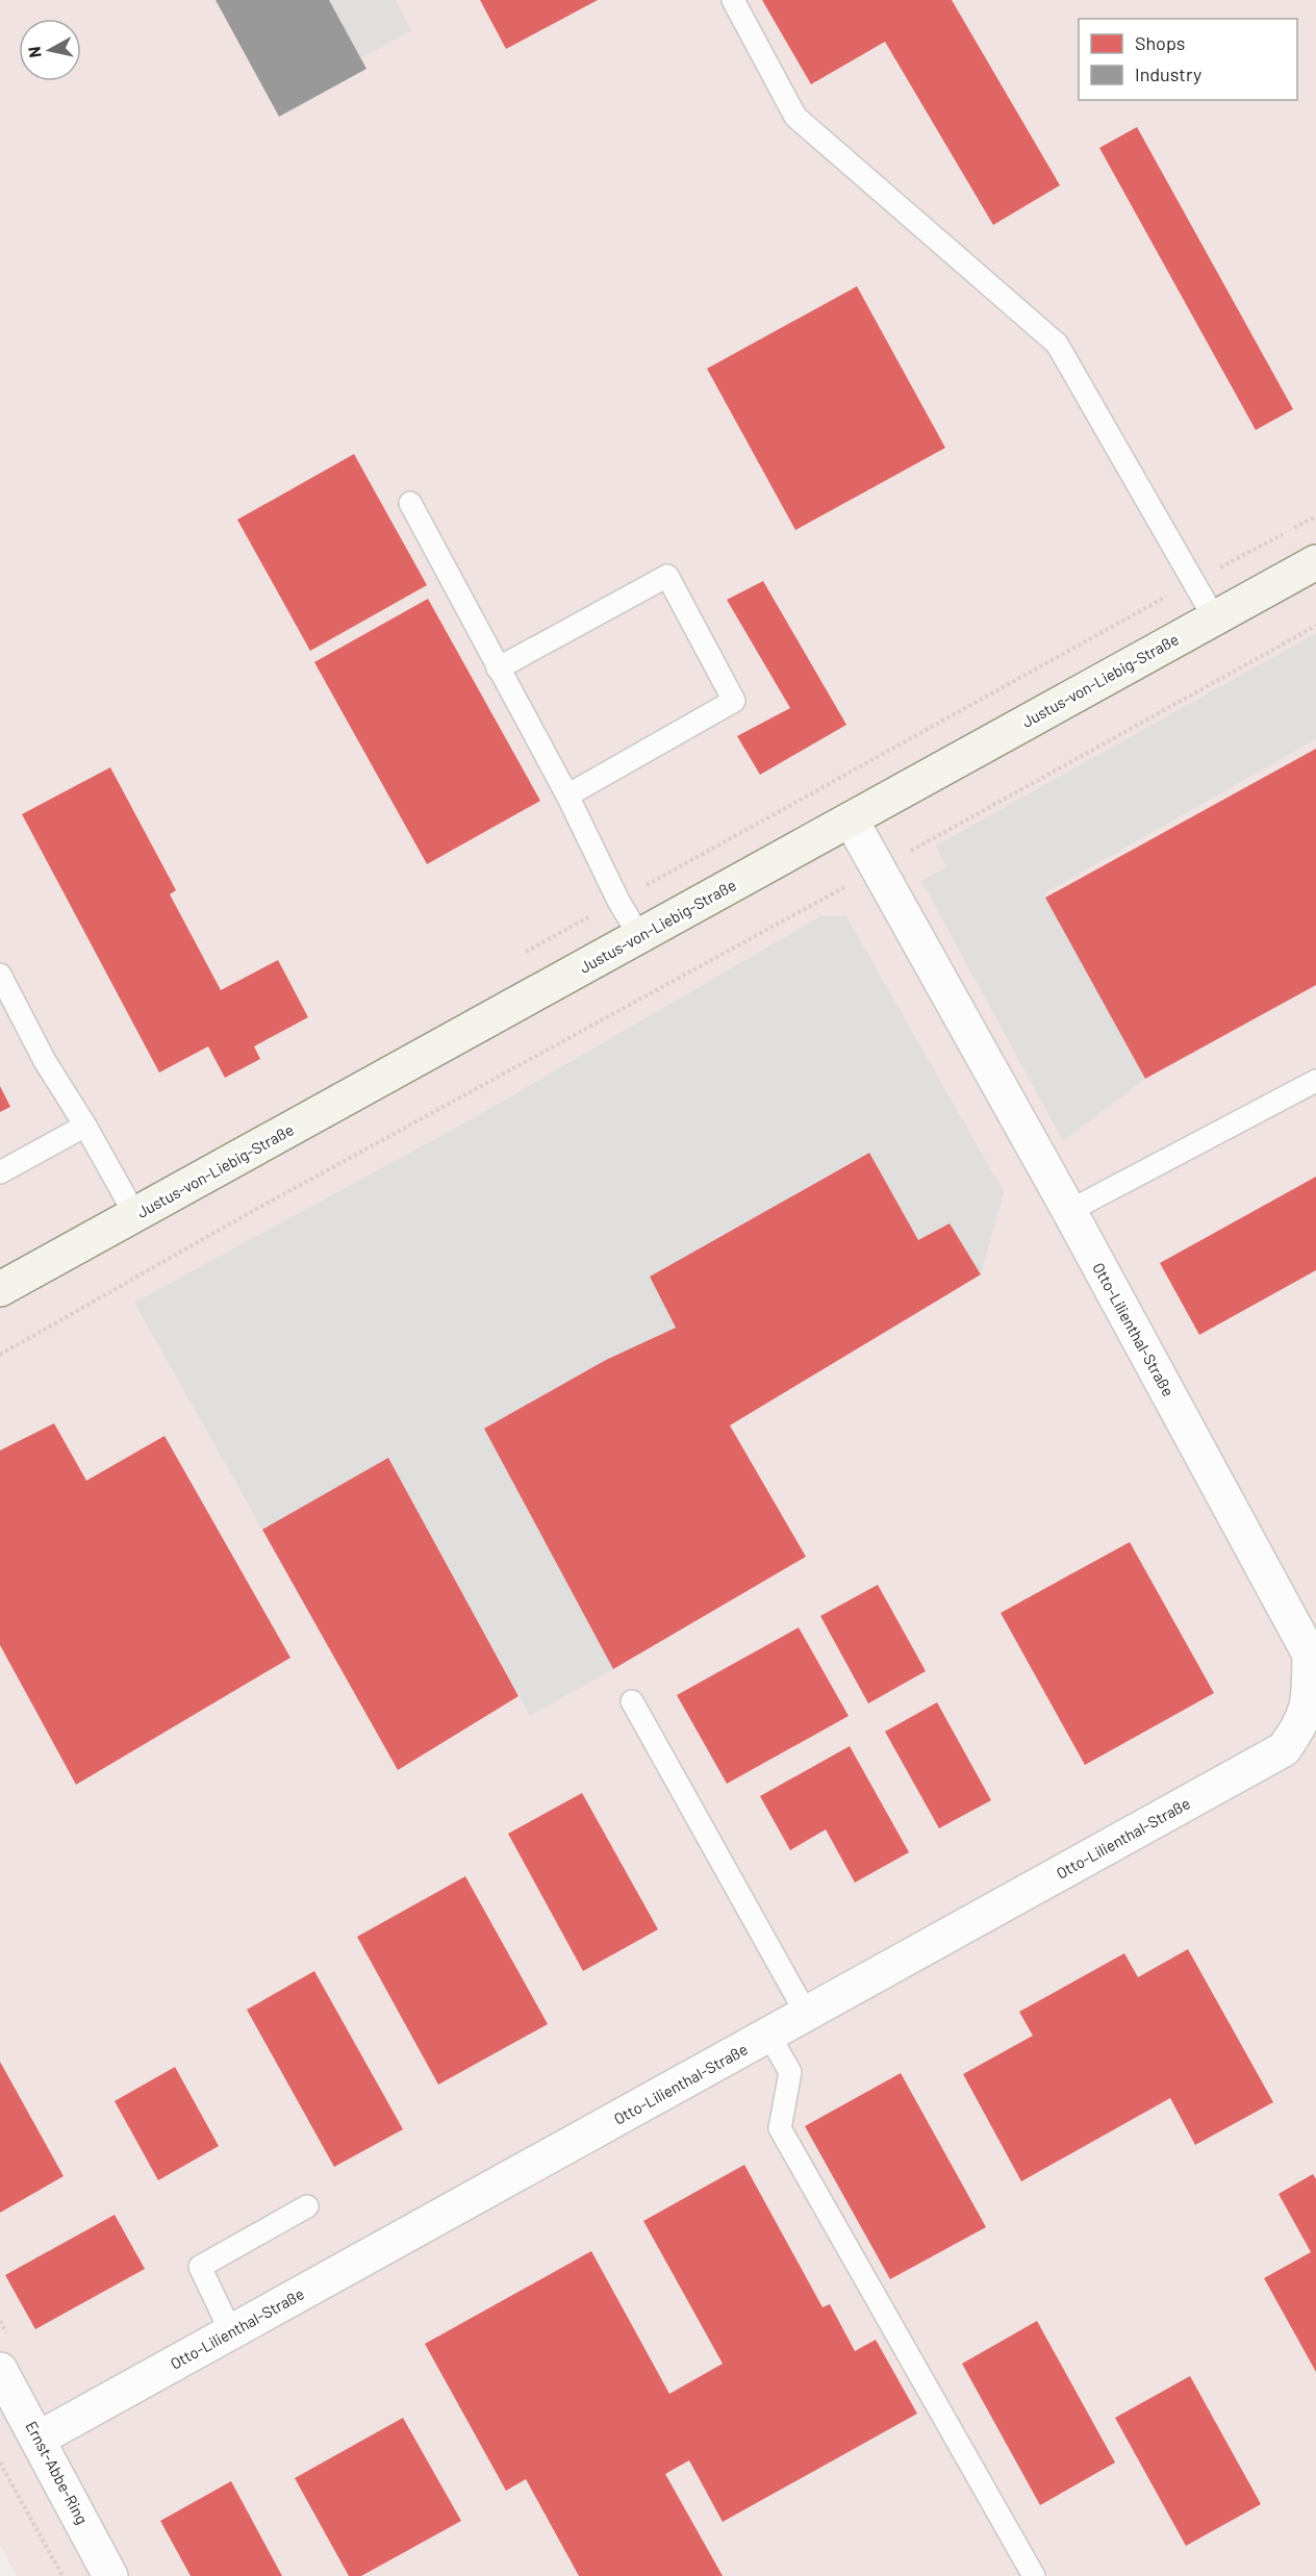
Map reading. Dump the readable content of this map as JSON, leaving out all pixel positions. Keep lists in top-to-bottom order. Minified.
{"streets":{"main road":["Justus-von-Liebig-Straße"],"street":["Otto-Lilienthal-Straße","Ernst-Abbe-Ring"]},"crossings":[["Justus-von-Liebig-Straße","Otto-Lilienthal-Straße"],["Otto-Lilienthal-Straße","Ernst-Abbe-Ring"]],"legend":["Shops","Industry"],"north":"left"}
